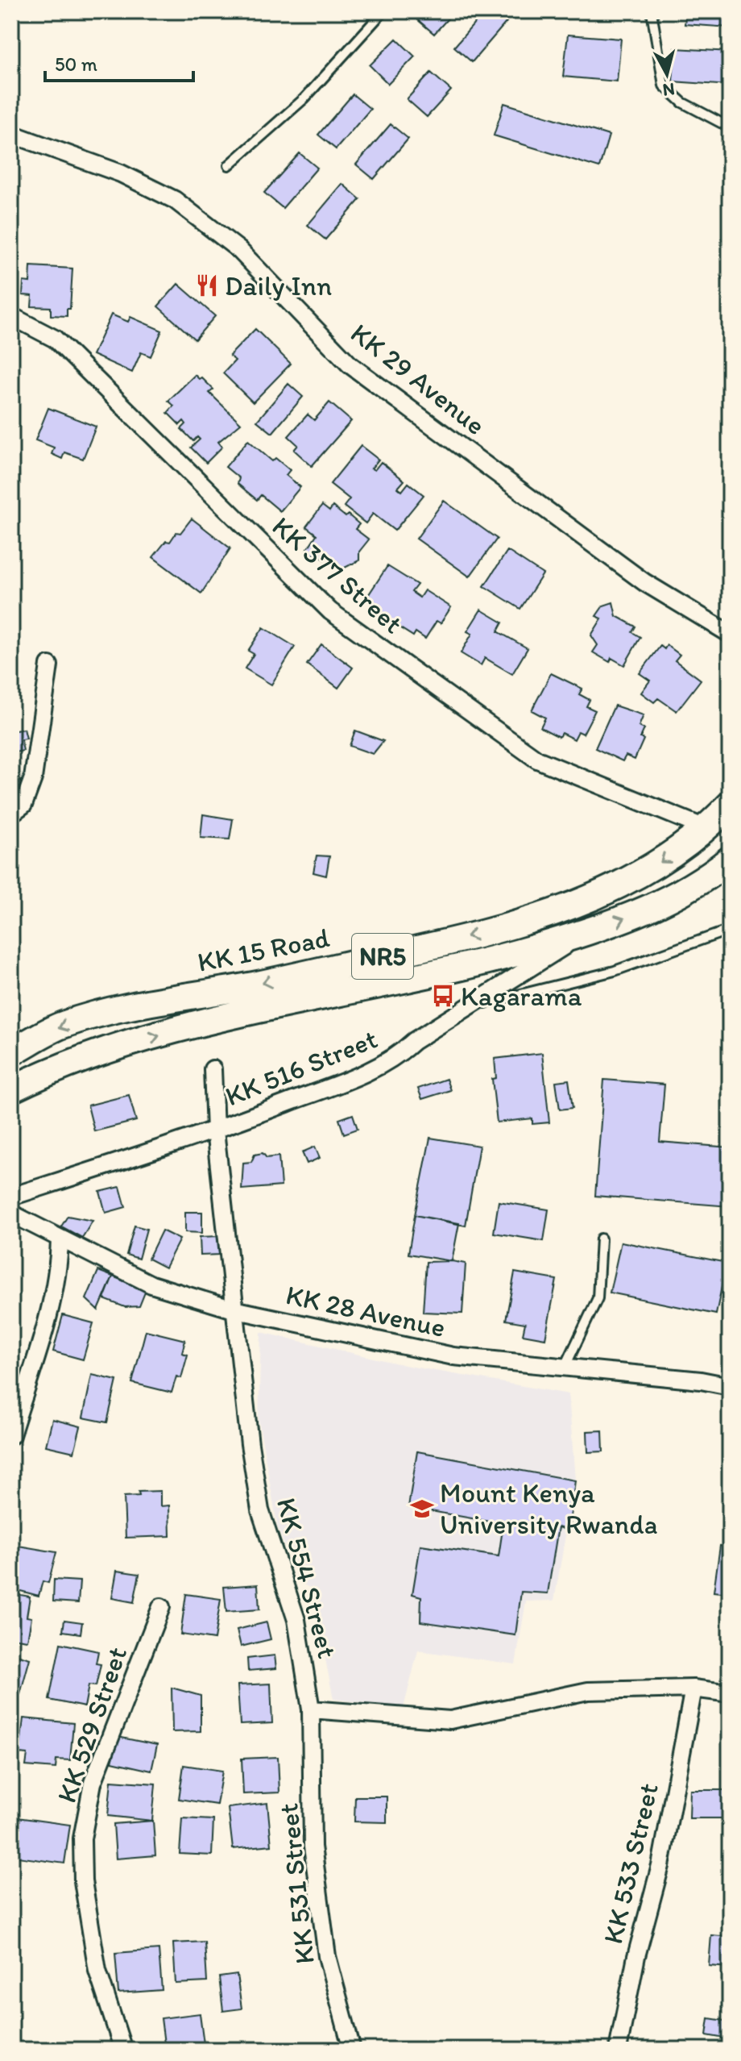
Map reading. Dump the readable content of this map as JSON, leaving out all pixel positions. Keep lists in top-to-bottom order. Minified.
{"streets":{"highway":["KK 15 Road","NR5"],"street":["KK 29 Avenue","KK 377 Street","KK 516 Street","KK 28 Avenue","KK 554 Street","KK 529 Street","KK 533 Street","KK 531 Street"]},"crossings":[["KK 377 Street","KK 15 Road"],["KK 15 Road","KK 516 Street"],["KK 516 Street","KK 554 Street"],["KK 28 Avenue","KK 554 Street"],["KK 554 Street","KK 531 Street"]],"places":{"restaurant":["Daily Inn"],"bus stop":["Kagarama"],"school or university":["Mount Kenya University Rwanda"]},"scale_bar":"50 m","north":"bottom"}
